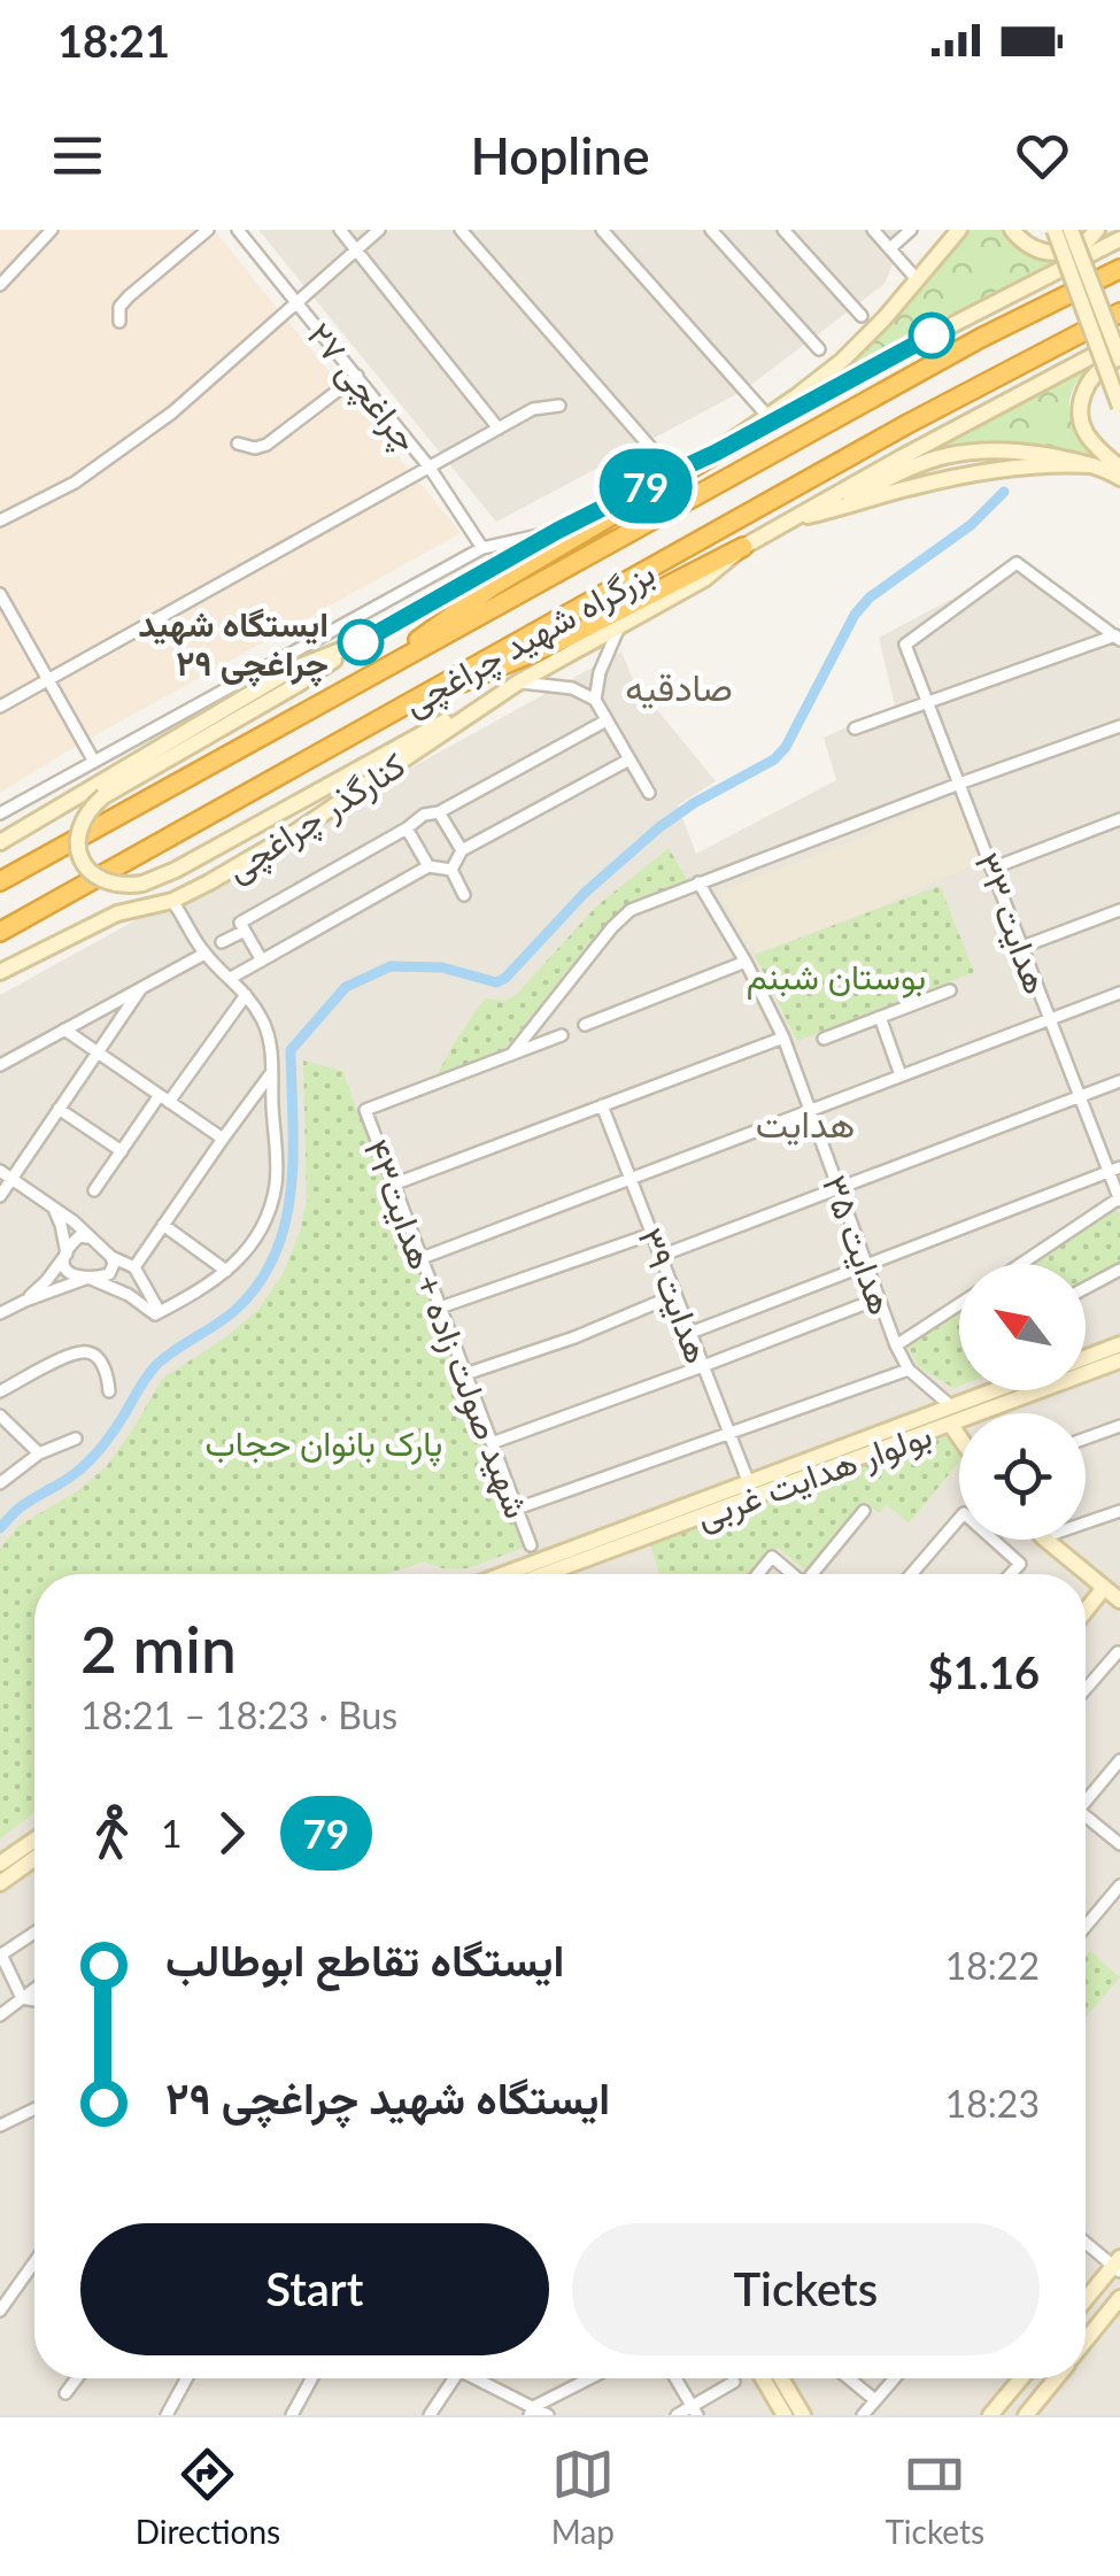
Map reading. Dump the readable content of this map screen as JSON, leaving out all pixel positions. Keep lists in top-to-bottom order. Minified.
{"streets":{"highway":["بزرگراه شهید چراغچی"],"main road":["کنارگذر چراغچی","بولوار هدایت غربی"],"street":["چراغچی ۲۷","هدایت ۳۳","هدایت ۳۵","هدایت ۳۹","شهید صولت زاده + هدایت۴۳"]},"crossings":[["هدایت ۳۵","بولوار هدایت غربی"],["هدایت ۳۹","بولوار هدایت غربی"]],"districts":["صادقیه","هدایت"],"parks":["بوستان شبنم","پارک بانوان حجاب"],"places":["ایستگاه شهید چراغچی ۲۹"],"lines":["bus line 79"],"north":"top left","page":{"status":"18:21","header":"Hopline","on_map":"79","heading":["2 min","18:21 – 18:23 · Bus","$1.16"],"legs":["1","79"],"list":[{"name":"ایستگاه تقاطع ابوطالب","value":"18:22"},{"name":"ایستگاه شهید چراغچی ۲۹","value":"18:23"}],"buttons":["Start","Tickets"],"tabs":["Directions","Map","Tickets"]}}
